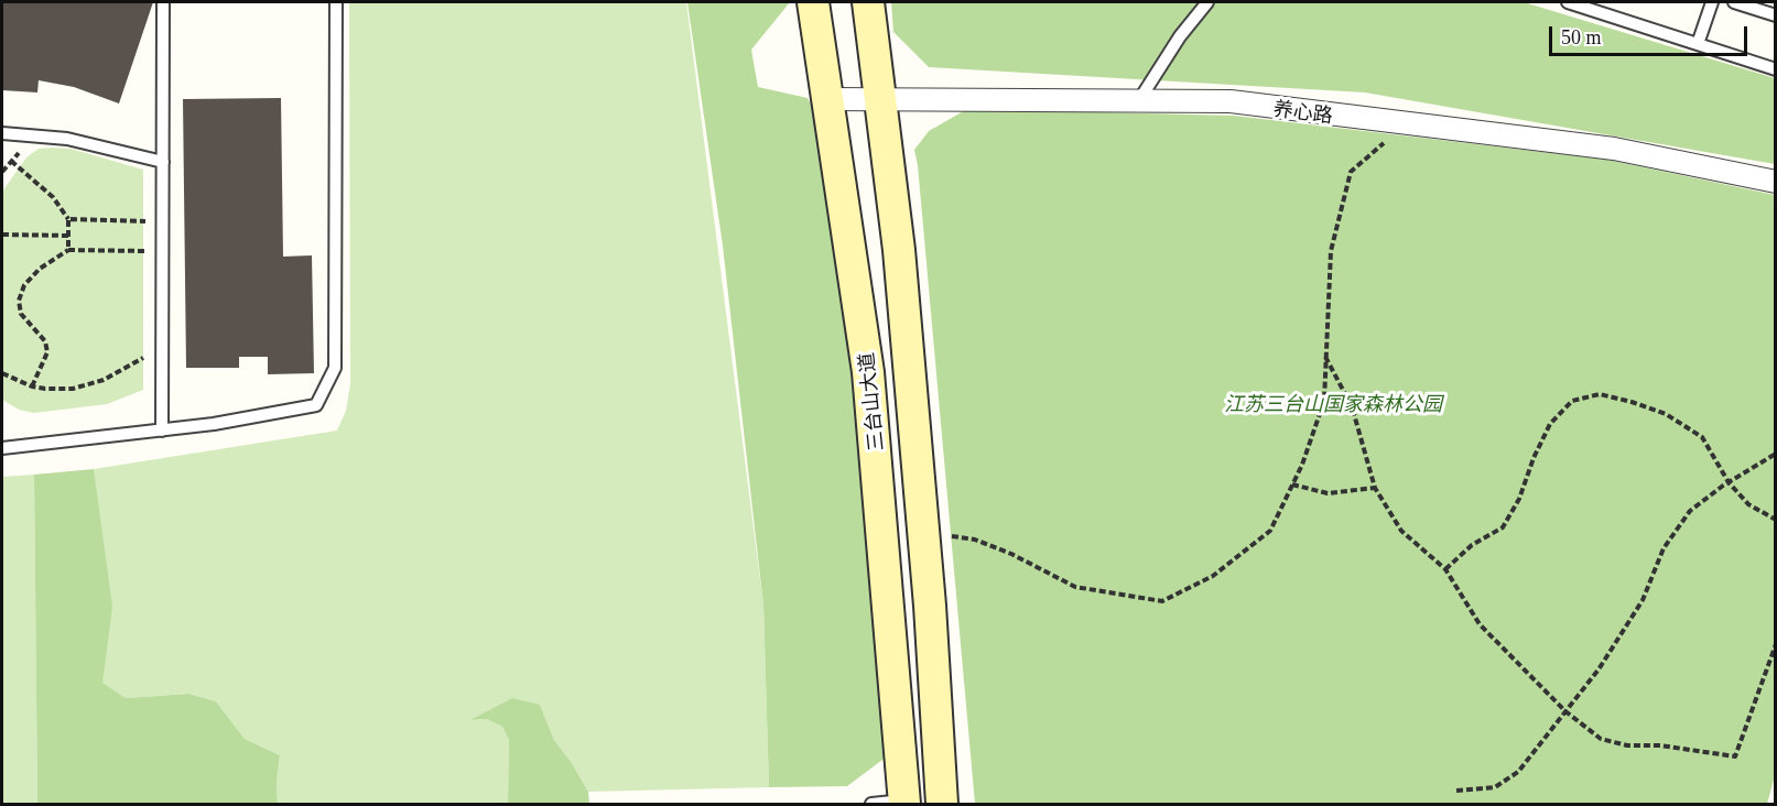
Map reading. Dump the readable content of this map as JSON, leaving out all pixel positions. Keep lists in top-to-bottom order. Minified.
{"streets":{"main road":["三台山大道"],"street":["养心路"]},"crossings":[["养心路","三台山大道"]],"parks":["江苏三台山国家森林公园"],"scale_bar":"50 m"}
